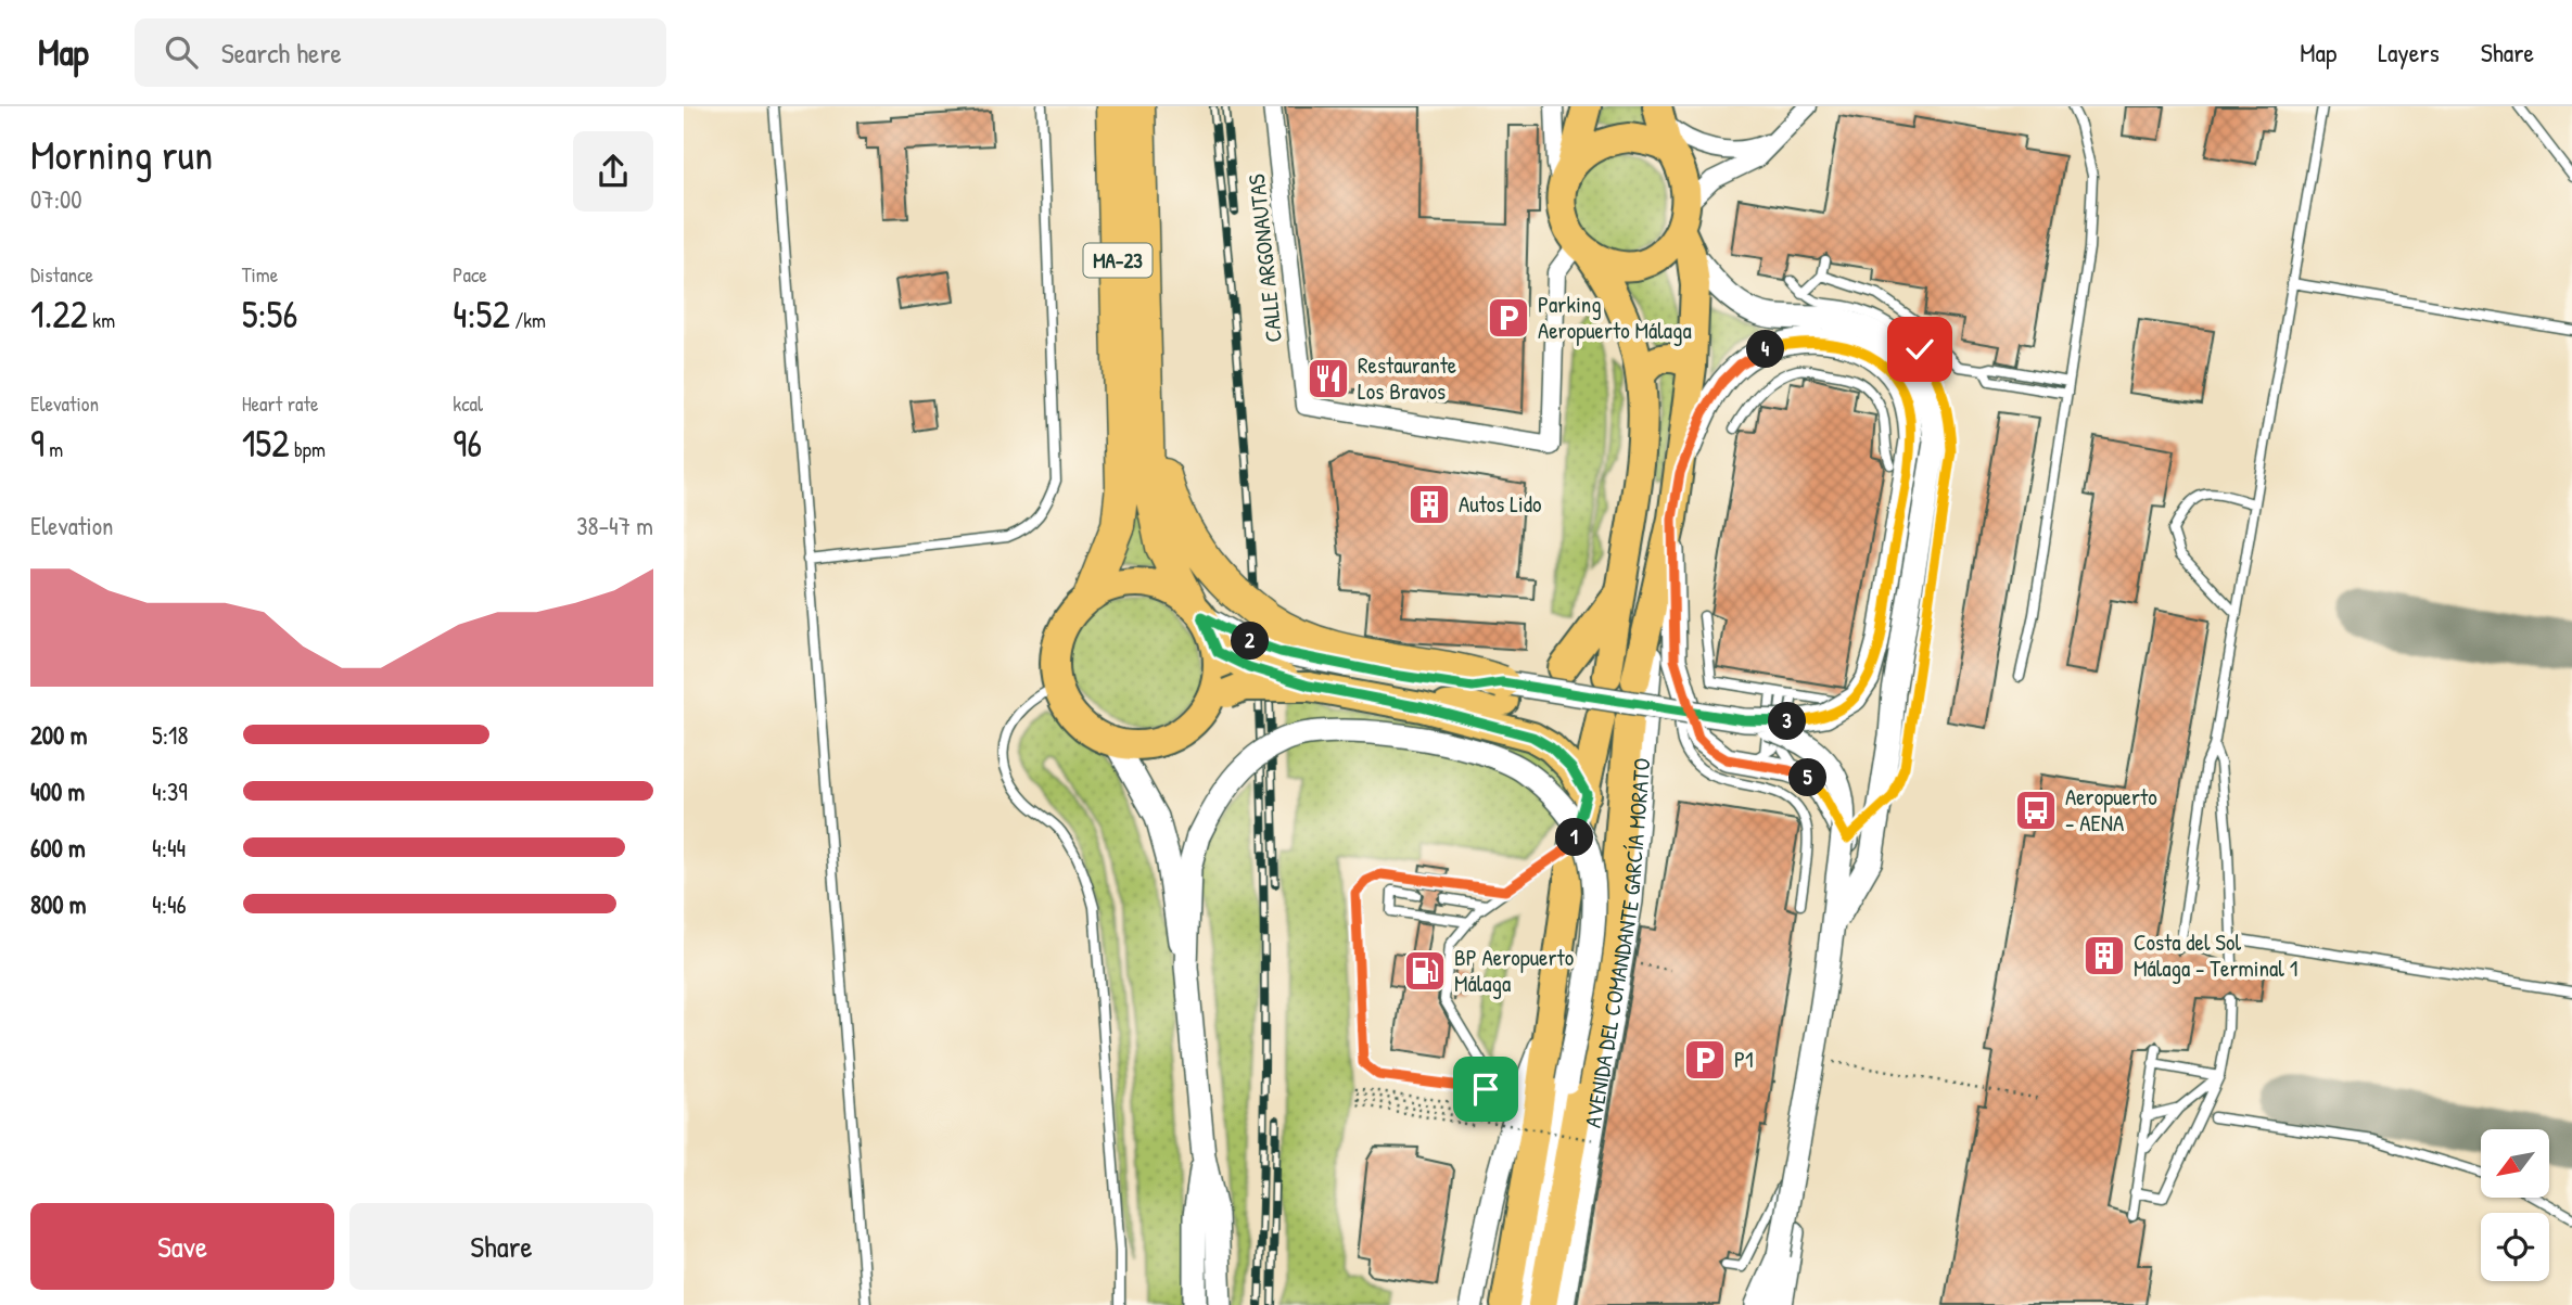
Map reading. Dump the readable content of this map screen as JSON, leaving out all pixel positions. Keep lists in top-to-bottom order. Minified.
{"streets":{"highway":["MA-23"],"main road":["AVENIDA DEL COMANDANTE GARCÍA MORATO"],"street":["CALLE ARGONAUTAS"]},"crossings":[["CALLE ARGONAUTAS","AVENIDA DEL COMANDANTE GARCÍA MORATO"]],"places":{"parking":["Parking Aeropuerto Málaga","P1"],"restaurant":["Restaurante Los Bravos"],"building":["Autos Lido","Costa del Sol Málaga - Terminal 1"],"bus stop":["Aeropuerto - AENA"],"fuel station":["BP Aeropuerto Málaga"]},"north":"bottom left","page":{"header":"Map","search":"Search here","nav":["Map","Layers","Share"],"heading":["Morning run","07:00"],"stats":[["Distance","1.22 km"],["Time","5:56"],["Pace","4:52 /km"],["Elevation","9 m"],["Heart rate","152 bpm"],["kcal","96"]],"pins":["4","2","3","5","1"],"chart":["Elevation","38–47 m"],"list":[{"name":"200 m","note":"5:18"},{"name":"400 m","note":"4:39"},{"name":"600 m","note":"4:44"},{"name":"800 m","note":"4:46"}],"buttons":["Save","Share"]}}
